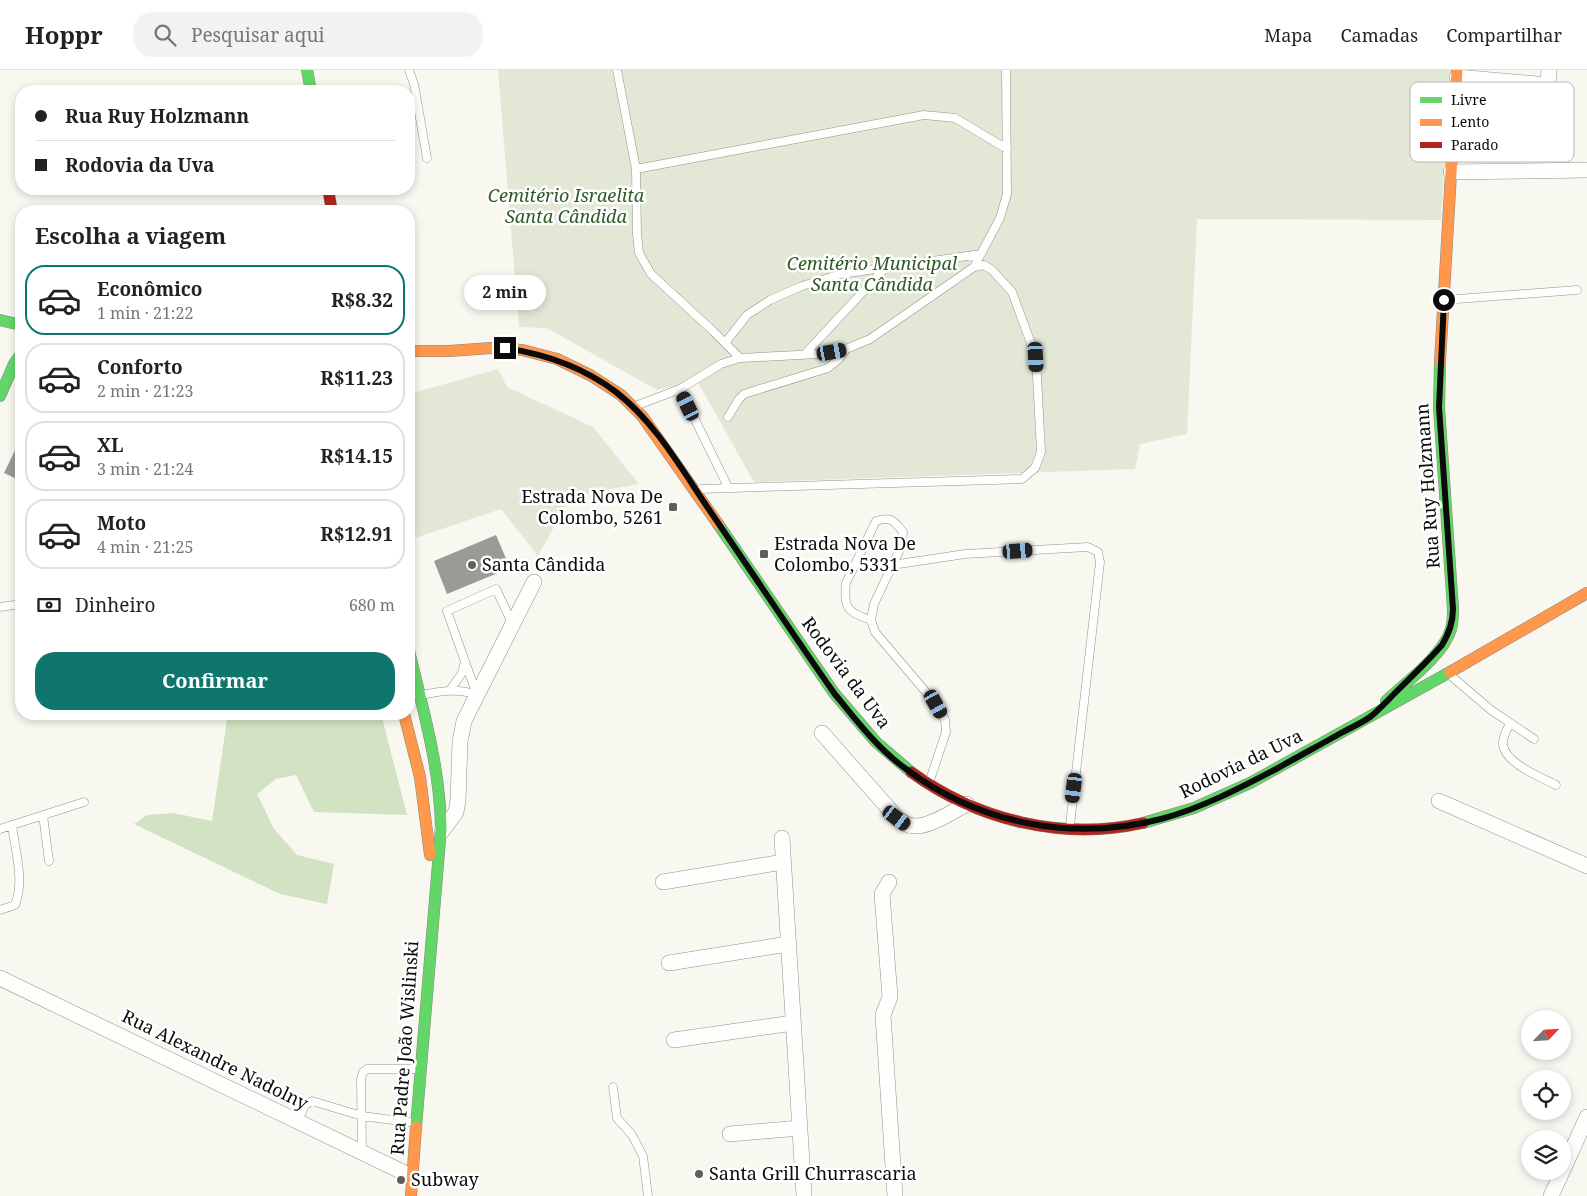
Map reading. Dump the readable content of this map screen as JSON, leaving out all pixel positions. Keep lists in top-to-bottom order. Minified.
{"streets":{"main road":["Rua Ruy Holzmann","Rodovia da Uva","Rua Padre João Wislinski"],"street":["Rua Alexandre Nadolny"]},"crossings":[["Rua Ruy Holzmann","Rodovia da Uva"],["Rua Padre João Wislinski","Rua Alexandre Nadolny"]],"parks":["Cemitério Israelita Santa Cândida","Cemitério Municipal Santa Cândida"],"places":{"transit":["Estrada Nova De Colombo, 5261","Estrada Nova De Colombo, 5331"],"other":["Santa Cândida","Santa Grill Churrascaria","Subway"]},"legend":["Livre","Lento","Parado"],"north":"top right","page":{"header":"Hoppr","search":"Pesquisar aqui","nav":["Mapa","Camadas","Compartilhar"],"banner":["Rua Ruy Holzmann","Rodovia da Uva"],"heading":"Escolha a viagem","list":[{"name":"Econômico","note":"1 min · 21:22","value":"R$8.32"},{"name":"Conforto","note":"2 min · 21:23","value":"R$11.23"},{"name":"XL","note":"3 min · 21:24","value":"R$14.15"},{"name":"Moto","note":"4 min · 21:25","value":"R$12.91"}],"bubble":"2 min","pay":["Dinheiro","680 m"],"buttons":"Confirmar"}}
